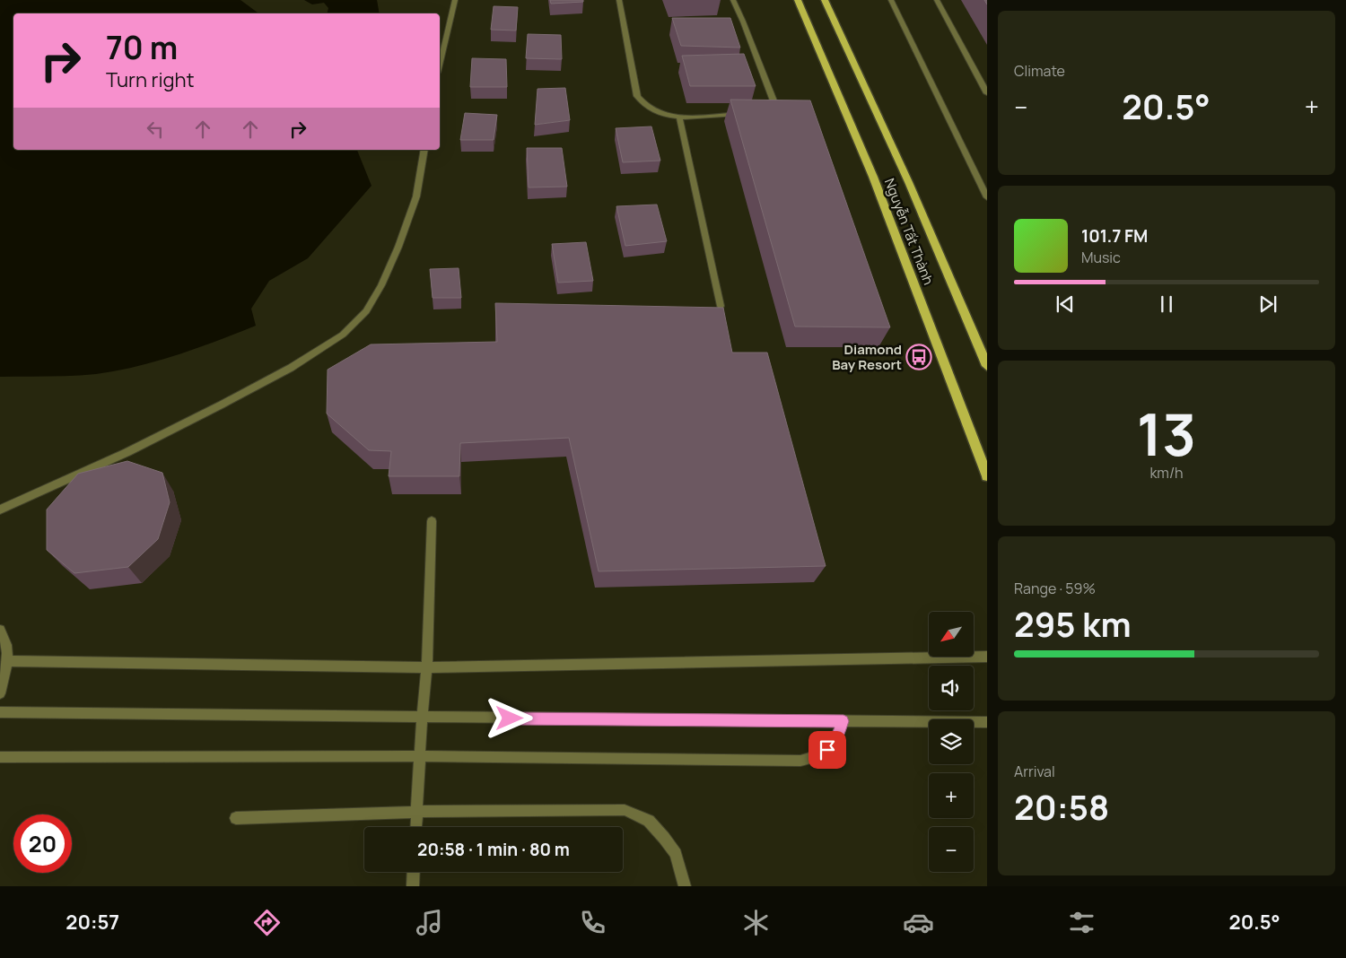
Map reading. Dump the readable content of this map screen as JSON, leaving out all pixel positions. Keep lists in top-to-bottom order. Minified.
{"streets":{"main road":["Nguyễn Tất Thành"]},"places":{"bus stop":["Diamond Bay Resort"]},"north":"bottom left","page":{"tile":["Climate",["13","km/h"],["Range · 59%","295 km"],["Arrival","20:58"]],"turn":["70 m","Turn right"],"heat":["−","20.5°","+"],"song":["101.7 FM","Music"],"map_buttons":["+","−"],"limit":"20","trip":"20:58 · 1 min · 80 m","tabs":["20:57","20.5°"]}}
